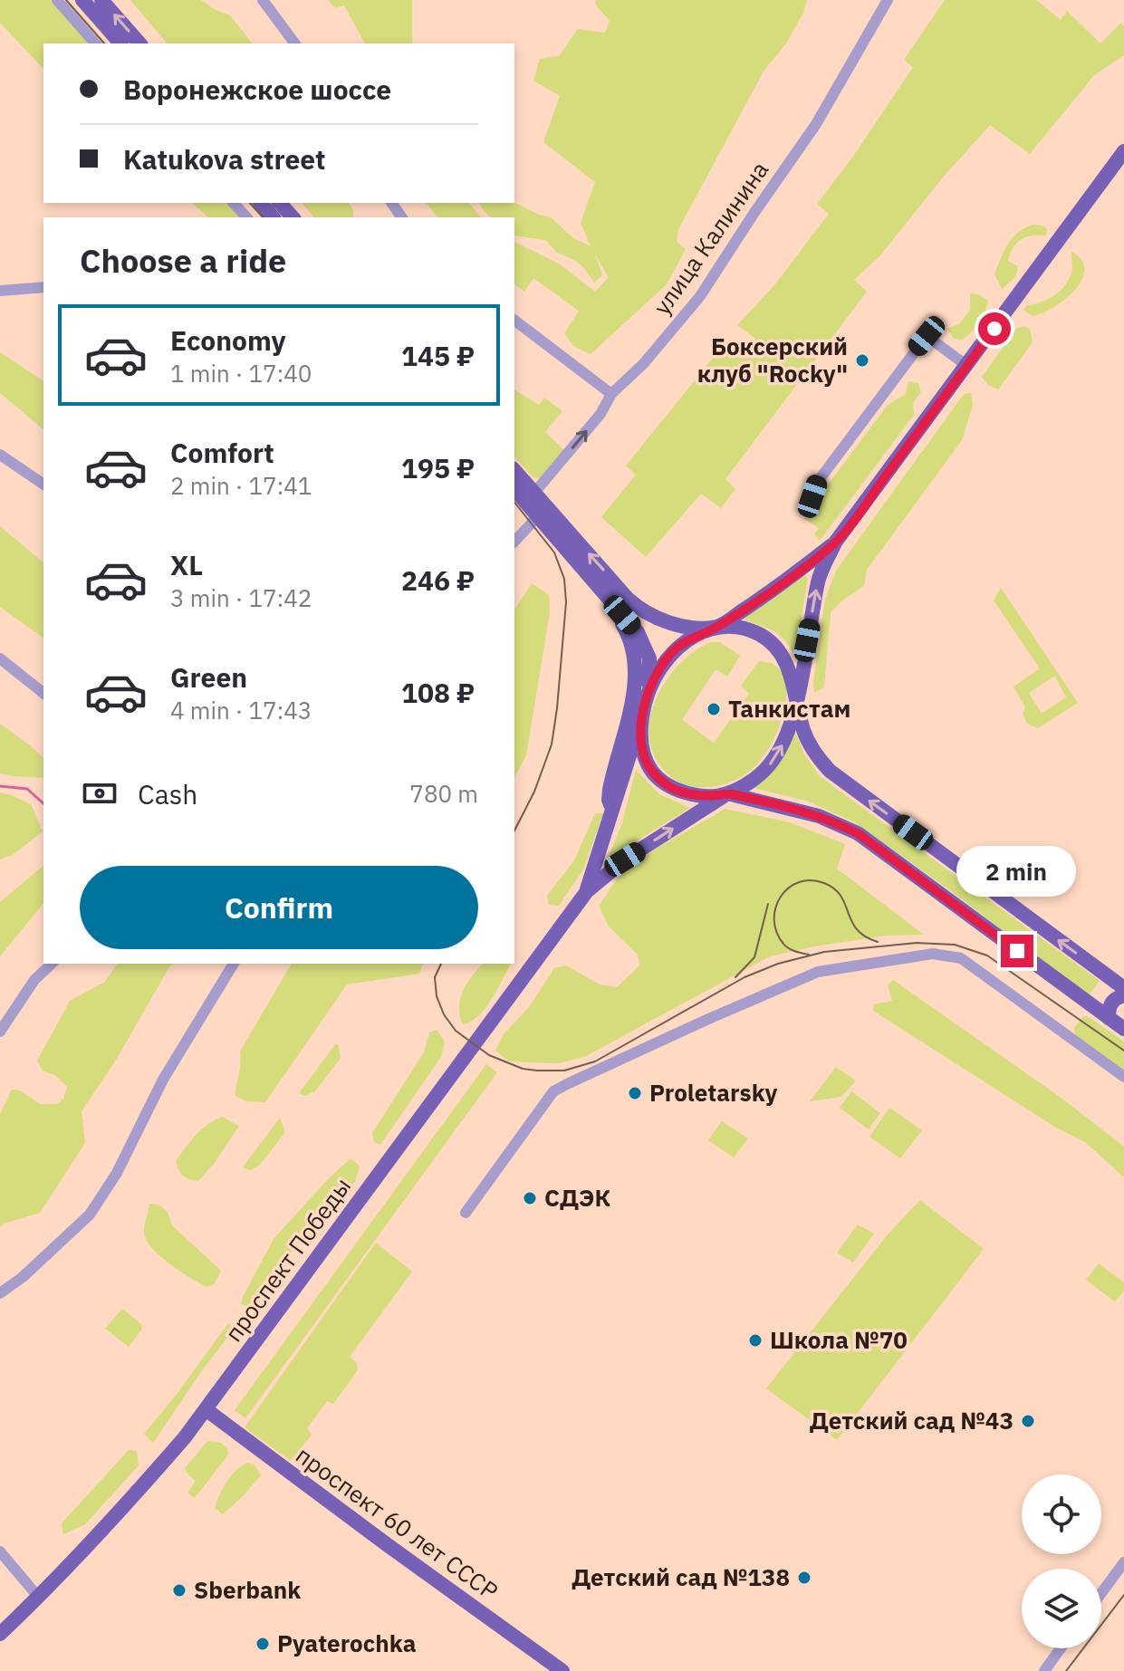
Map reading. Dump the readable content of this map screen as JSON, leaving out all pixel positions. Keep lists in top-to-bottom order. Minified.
{"streets":{"main road":["проспект Победы","проспект 60 лет СССР"],"street":["улица Калинина"]},"crossings":[["проспект Победы","проспект 60 лет СССР"]],"places":["Боксерский клуб \"Rocky\"","Танкистам","Proletarsky","СДЭК","Школа №70","Детский сад №43","Детский сад №138","Sberbank","Pyaterochka"],"page":{"banner":["Воронежское шоссе","Katukova street"],"heading":"Choose a ride","list":[{"name":"Economy","note":"1 min · 17:40","value":"145 ₽"},{"name":"Comfort","note":"2 min · 17:41","value":"195 ₽"},{"name":"XL","note":"3 min · 17:42","value":"246 ₽"},{"name":"Green","note":"4 min · 17:43","value":"108 ₽"}],"pay":["Cash","780 m"],"bubble":"2 min","buttons":"Confirm"}}
